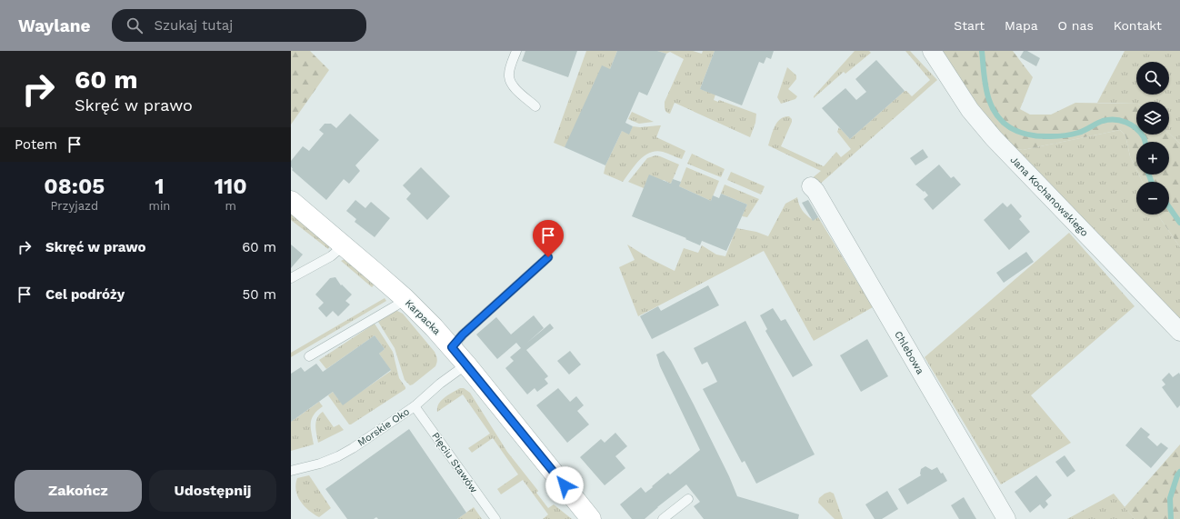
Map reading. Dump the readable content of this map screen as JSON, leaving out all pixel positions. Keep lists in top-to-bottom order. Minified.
{"streets":{"street":["Jana Kochanowskiego","Karpacka","Chlebowa"],"lane":["Morskie Oko","Pięciu Stawów"]},"crossings":[["Karpacka","Morskie Oko"],["Morskie Oko","Pięciu Stawów"]],"page":{"header":"Waylane","search":"Szukaj tutaj","nav":["Start","Mapa","O nas","Kontakt"],"turn":["60 m","Skręć w prawo"],"map_buttons":["+","−"],"then":"Potem","eta":["08:05","Przyjazd","1","min","110","m"],"list":[{"name":"Skręć w prawo","value":"60 m"},{"name":"Cel podróży","value":"50 m"}],"buttons":["Zakończ","Udostępnij"]}}
